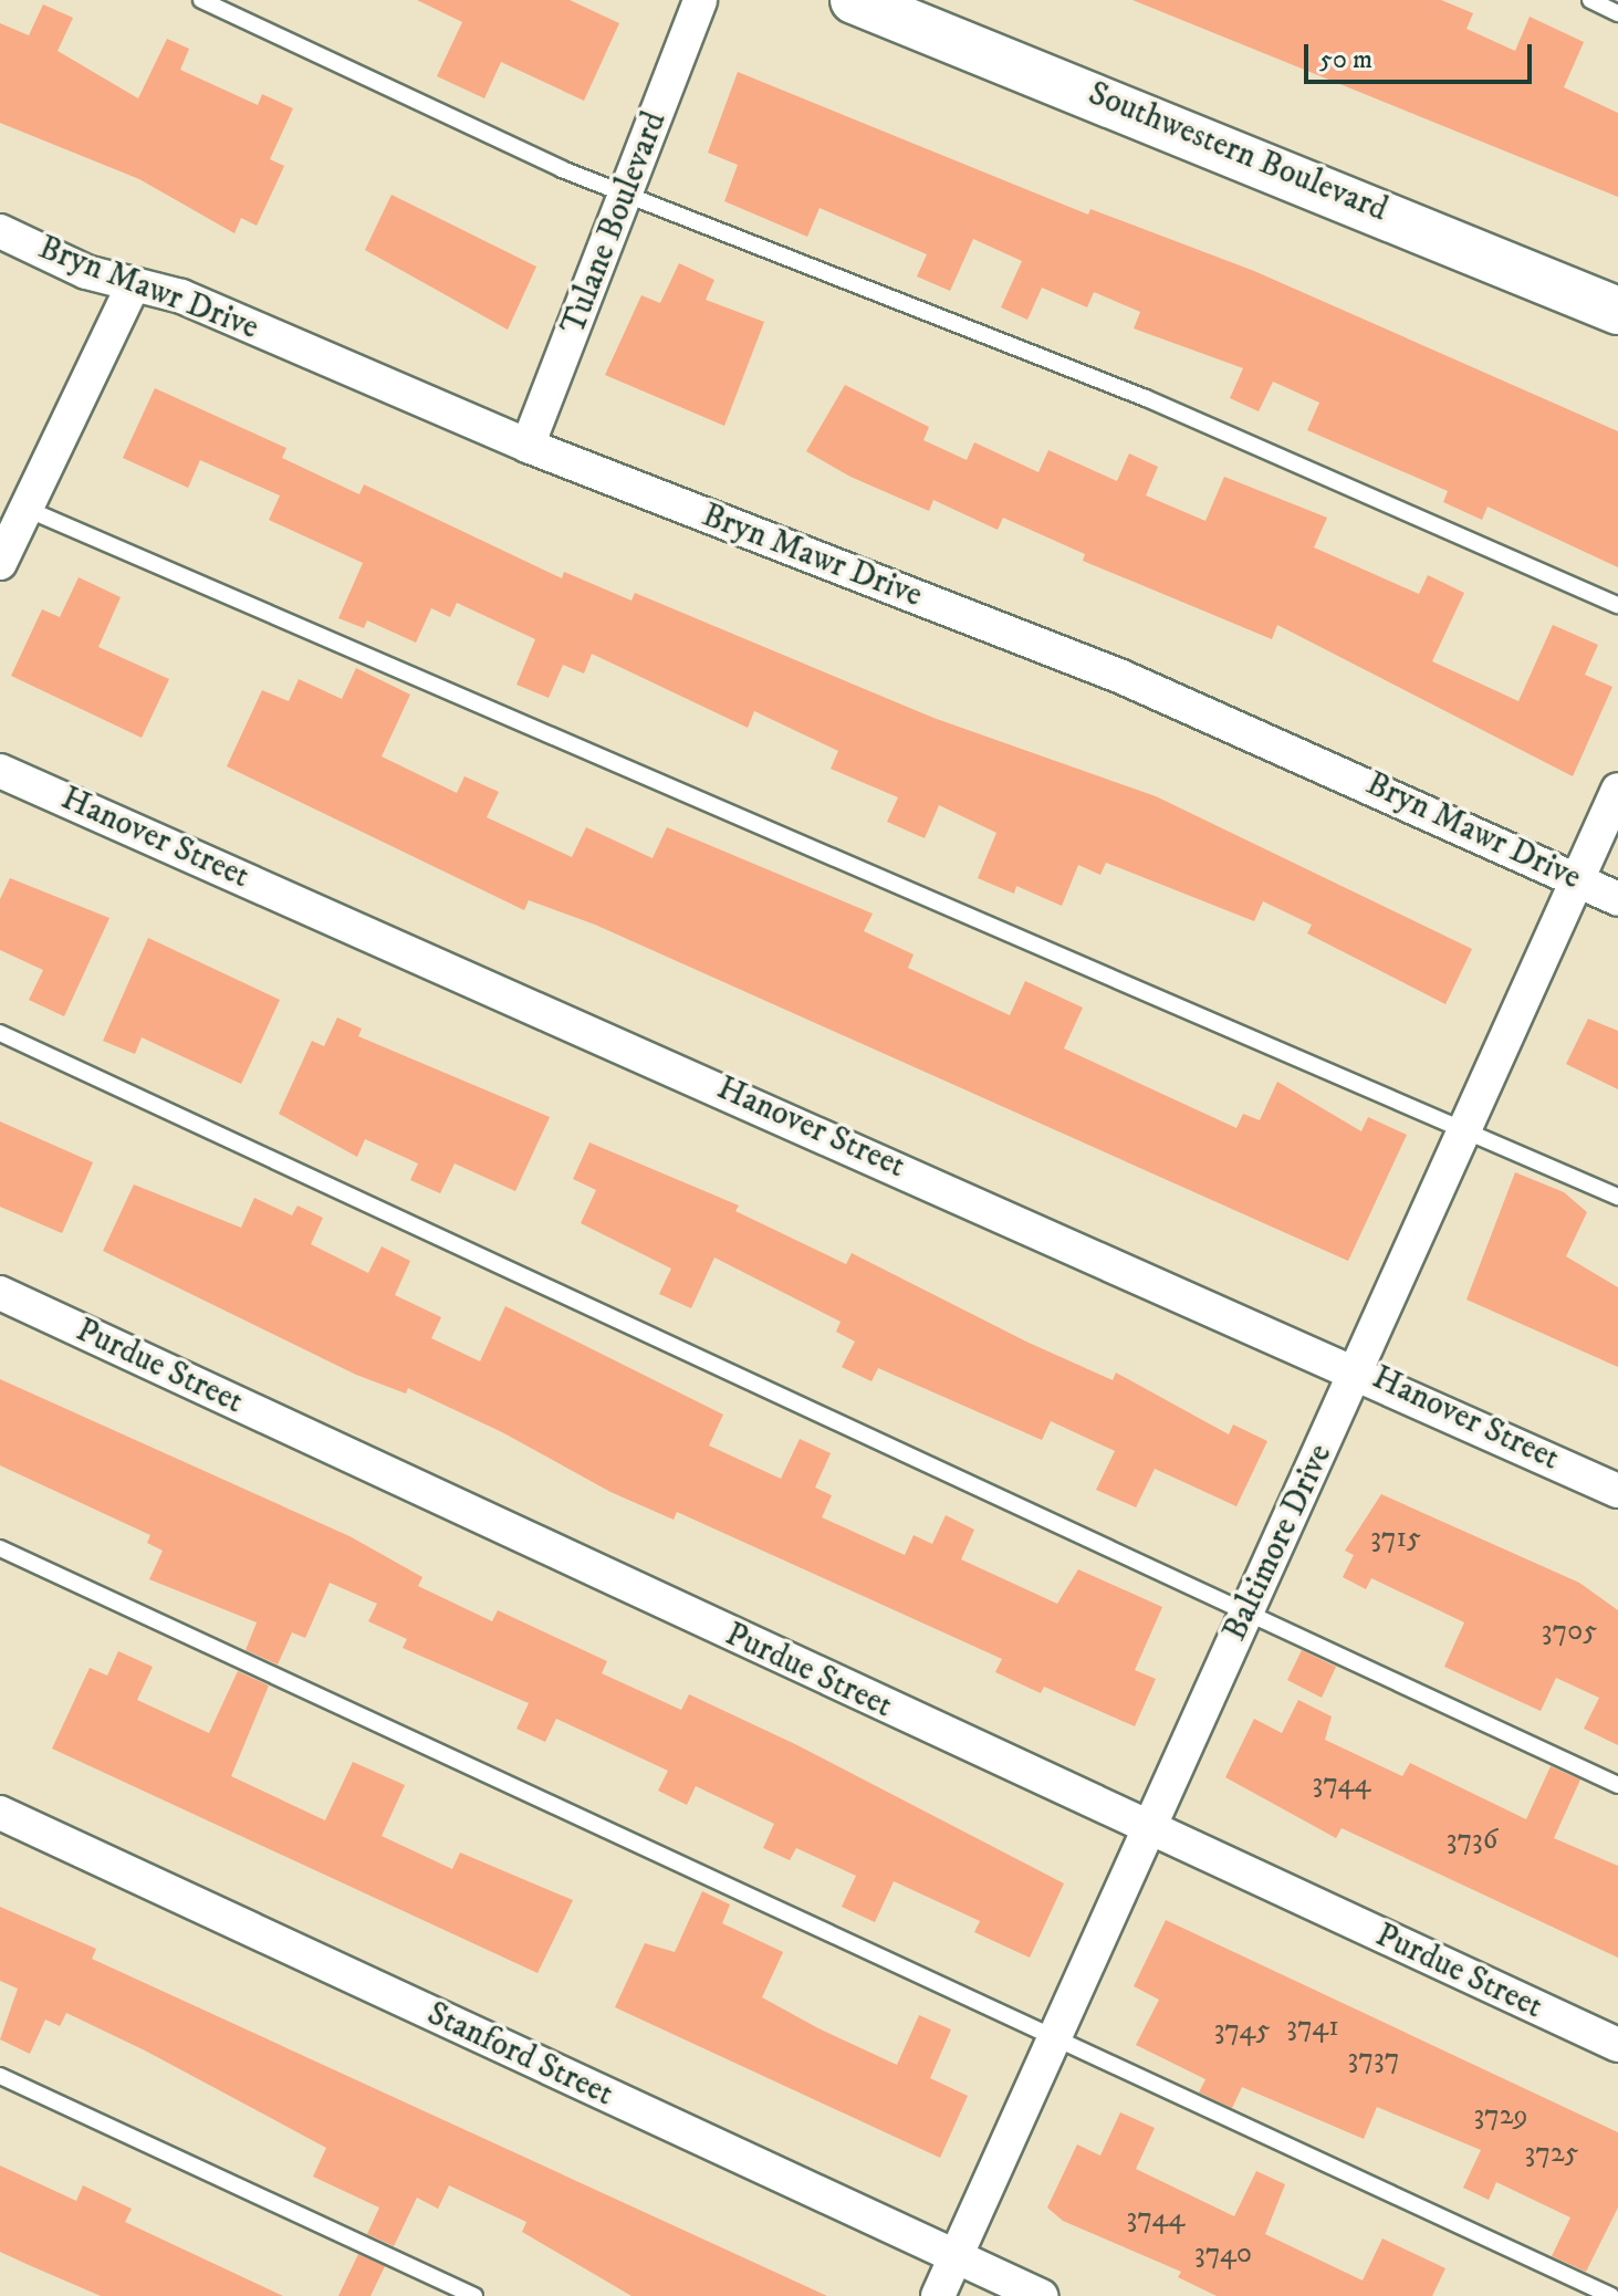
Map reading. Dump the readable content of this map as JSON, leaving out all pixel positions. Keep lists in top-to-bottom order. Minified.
{"streets":{"street":["Southwestern Boulevard","Tulane Boulevard","Bryn Mawr Drive","Hanover Street","Purdue Street","Baltimore Drive","Stanford Street"]},"crossings":[["Tulane Boulevard","Bryn Mawr Drive"],["Bryn Mawr Drive","Baltimore Drive"],["Hanover Street","Baltimore Drive"],["Purdue Street","Baltimore Drive"],["Baltimore Drive","Stanford Street"]],"house_numbers":["3715","3705","3744","3736","3741","3745","3737","3729","3725","3744","3740"],"scale_bar":"50 m"}
